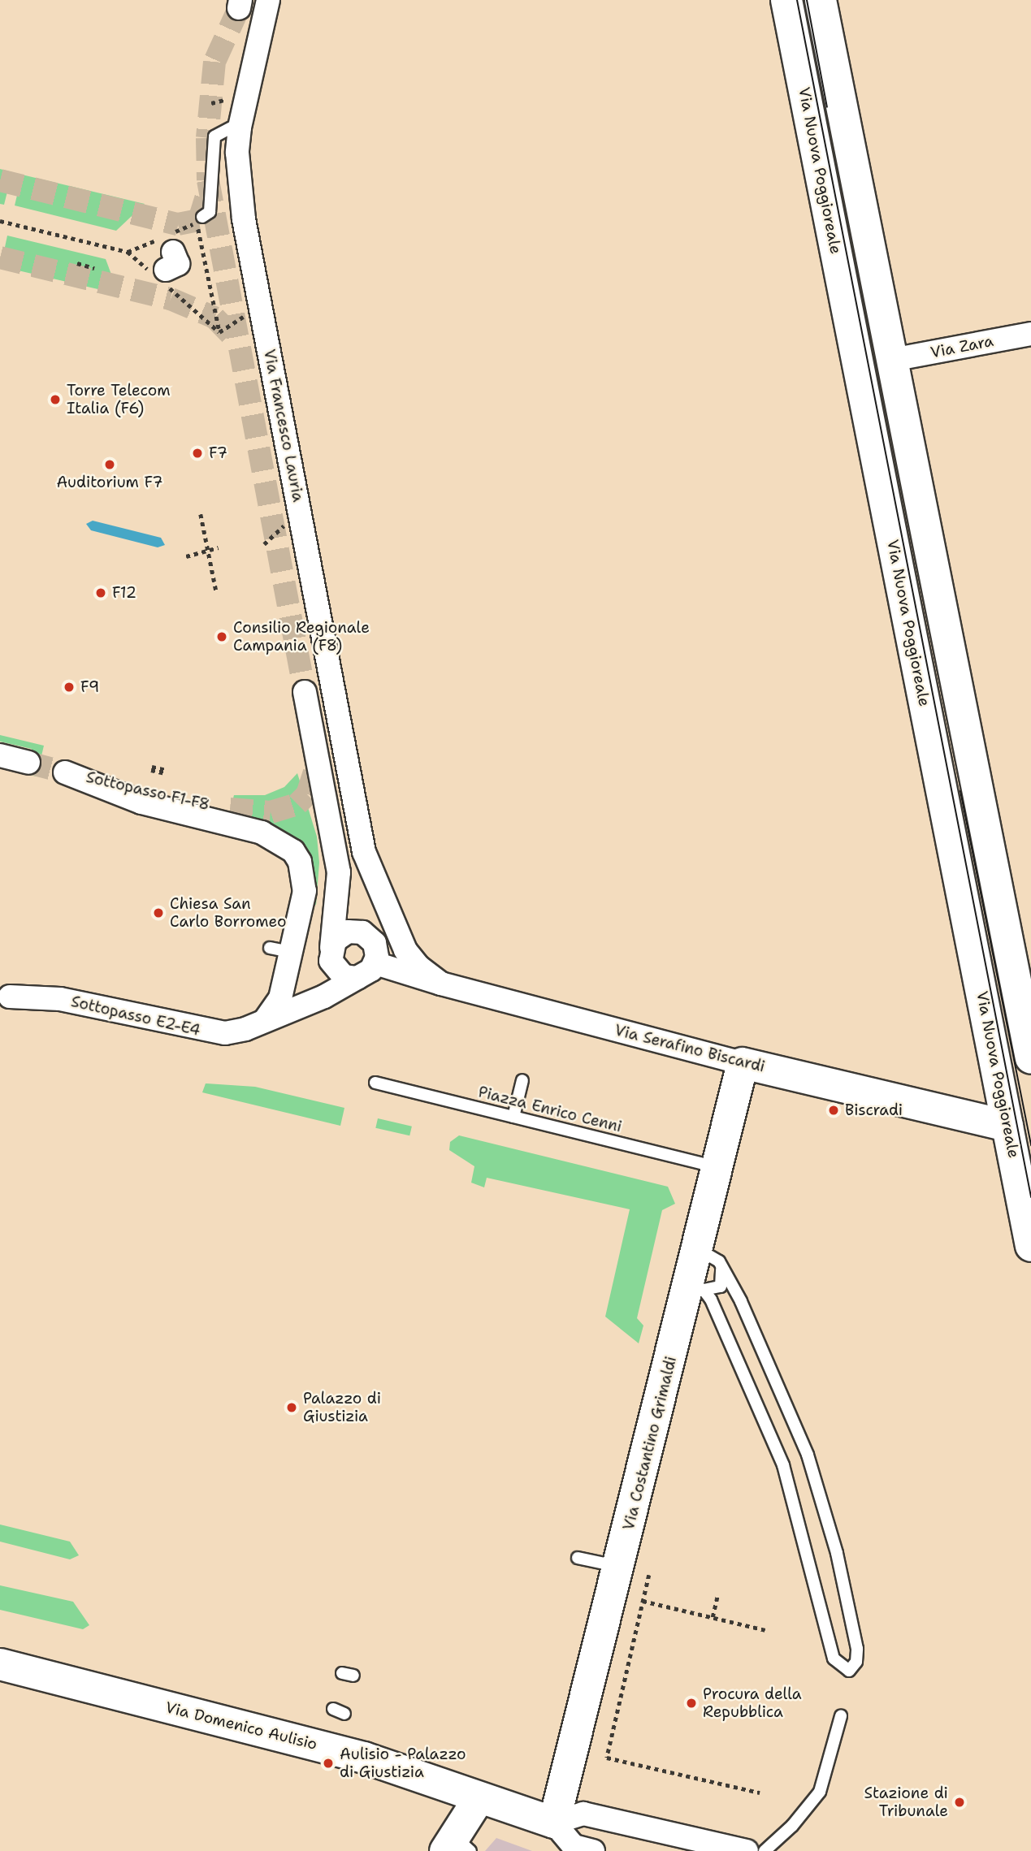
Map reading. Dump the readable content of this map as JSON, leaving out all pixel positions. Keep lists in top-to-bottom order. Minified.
{"streets":{"main road":["Via Nuova Poggioreale","Via Serafino Biscardi","Via Costantino Grimaldi","Via Domenico Aulisio"],"street":["Via Zara","Via Francesco Lauria","Sottopasso F1-F8","Sottopasso E2-E4"],"lane":["Piazza Enrico Cenni"]},"crossings":[["Via Nuova Poggioreale","Via Serafino Biscardi"],["Via Francesco Lauria","Via Serafino Biscardi"],["Sottopasso F1-F8","Sottopasso E2-E4"],["Sottopasso E2-E4","Via Serafino Biscardi"],["Via Serafino Biscardi","Via Costantino Grimaldi"],["Piazza Enrico Cenni","Via Costantino Grimaldi"],["Via Costantino Grimaldi","Via Domenico Aulisio"]],"places":["Torre Telecom Italia (F6)","F7","Auditorium F7","F12","Consilio Regionale Campania (F8)","F9","Chiesa San Carlo Borromeo","Biscradi","Palazzo di Giustizia","Procura della Repubblica","Aulisio - Palazzo di Giustizia","Stazione di Tribunale"]}
